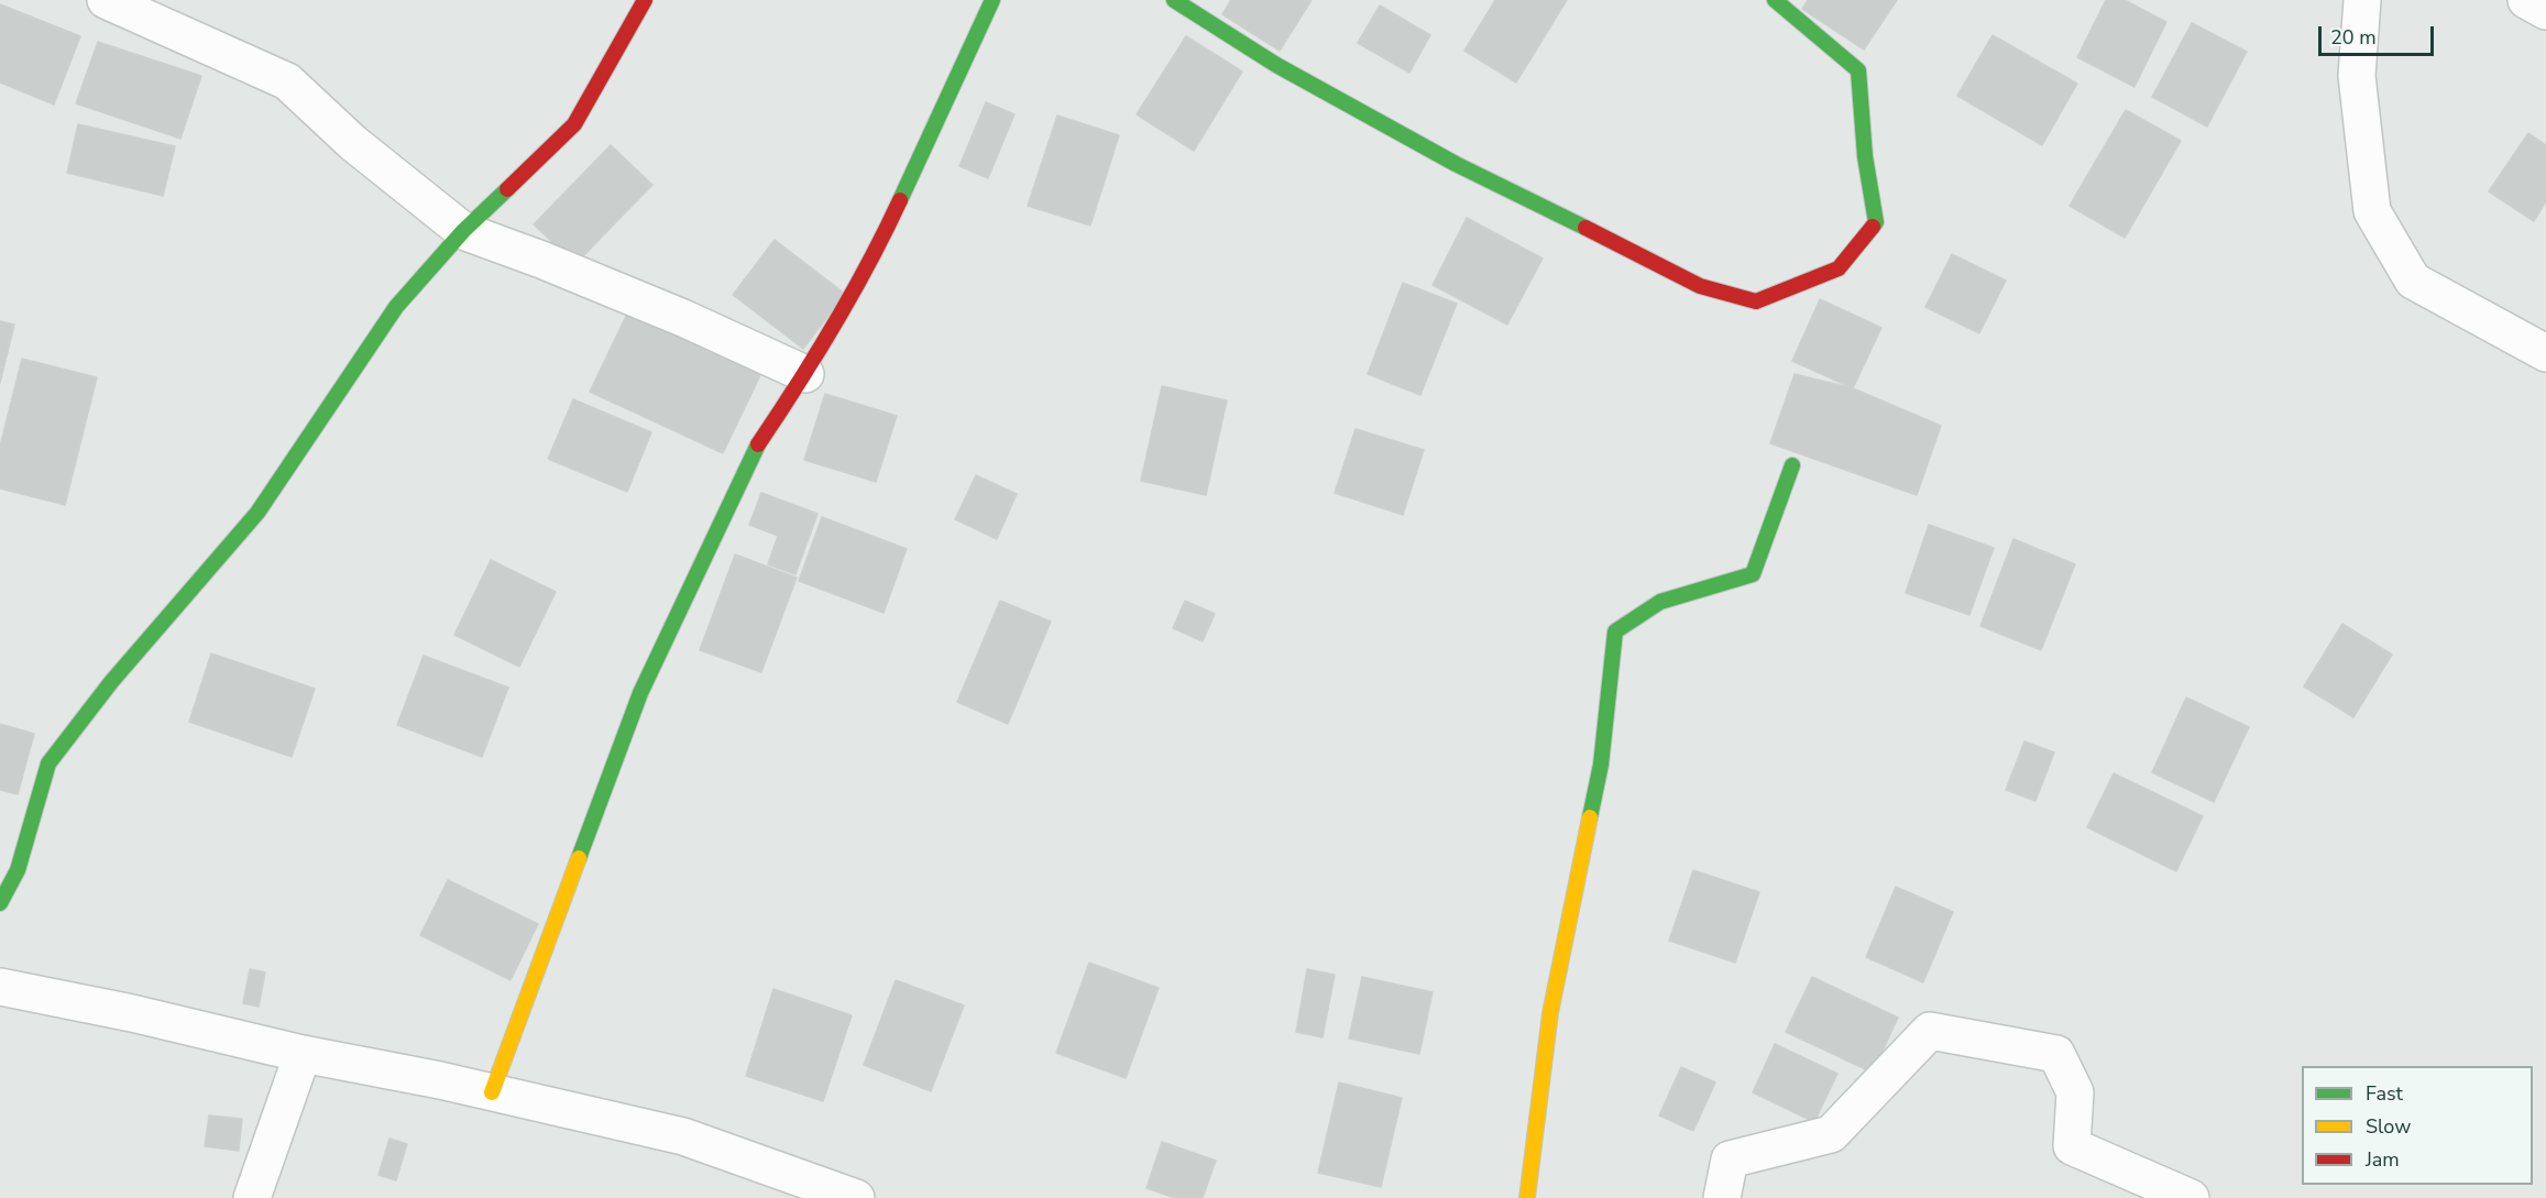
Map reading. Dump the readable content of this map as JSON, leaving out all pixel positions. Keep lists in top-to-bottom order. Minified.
{"legend":["Fast","Slow","Jam"],"scale_bar":"20 m"}
